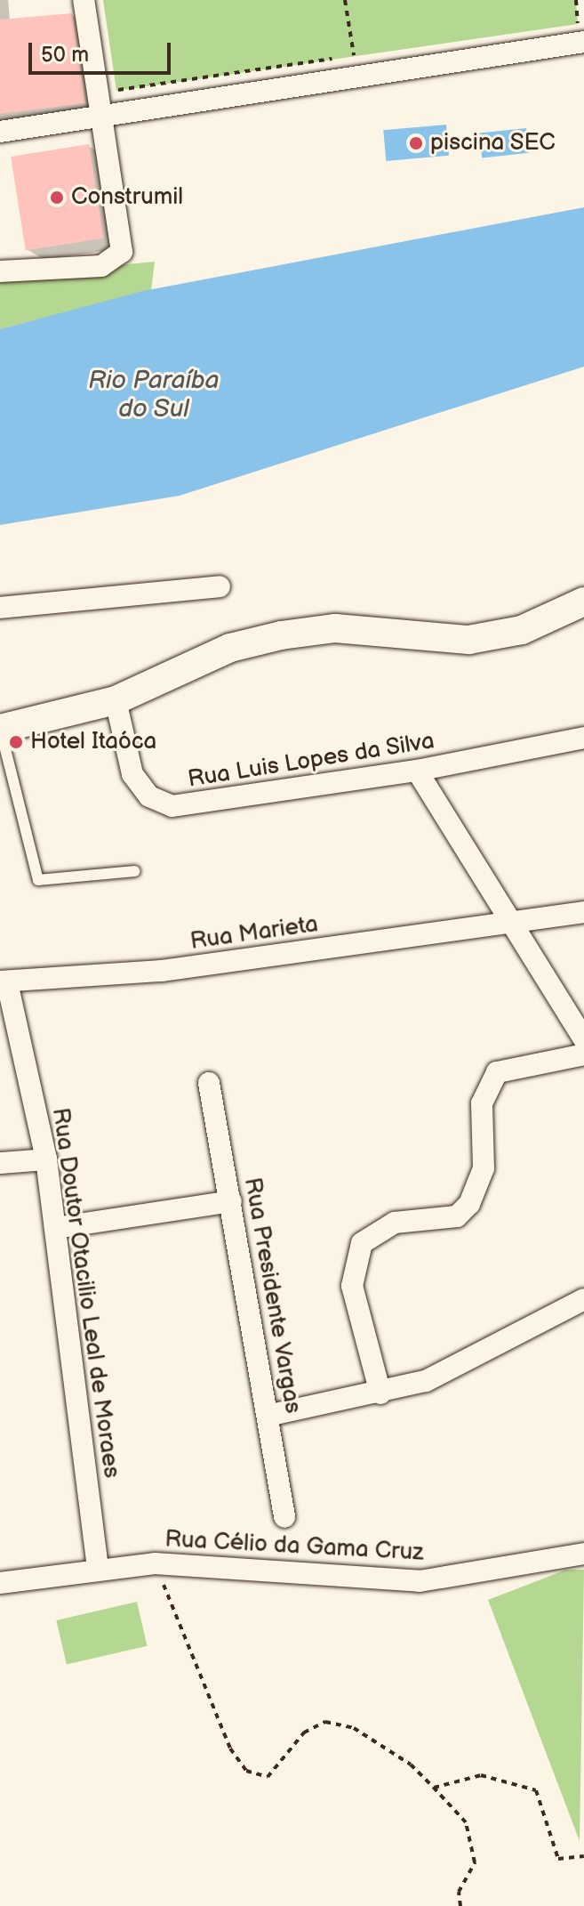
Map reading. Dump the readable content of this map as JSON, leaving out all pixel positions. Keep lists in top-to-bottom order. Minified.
{"streets":{"street":["Rua Luis Lopes da Silva","Rua Marieta","Rua Doutor Otacilio Leal de Moraes","Rua Presidente Vargas","Rua Célio da Gama Cruz"]},"crossings":[["Rua Marieta","Rua Doutor Otacilio Leal de Moraes"],["Rua Doutor Otacilio Leal de Moraes","Rua Célio da Gama Cruz"]],"water":["Rio Paraíba do Sul"],"places":["piscina SEC","Construmil","Hotel Itaóca"],"scale_bar":"50 m"}
